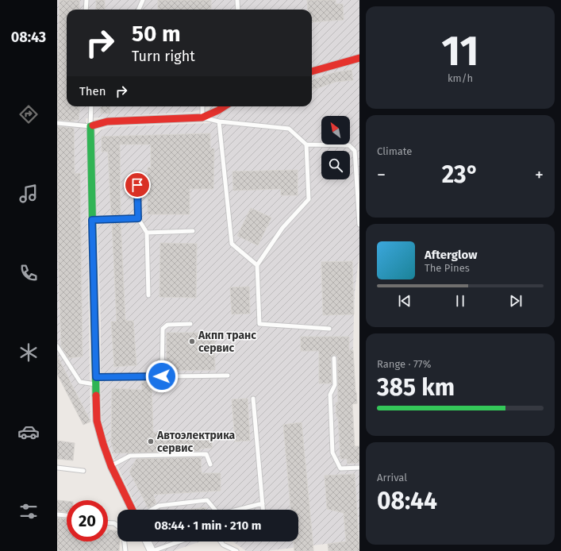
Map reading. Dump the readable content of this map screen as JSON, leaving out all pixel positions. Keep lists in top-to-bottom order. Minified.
{"places":["Акпп транс сервис","Автоэлектрика сервис"],"north":"top left","page":{"tabs":"08:43","tile":[["11","km/h"],"Climate",["Range · 77%","385 km"],["Arrival","08:44"]],"turn":["50 m","Turn right"],"then":"Then","heat":["−","23°","+"],"song":["Afterglow","The Pines"],"limit":"20","trip":"08:44 · 1 min · 210 m"}}
